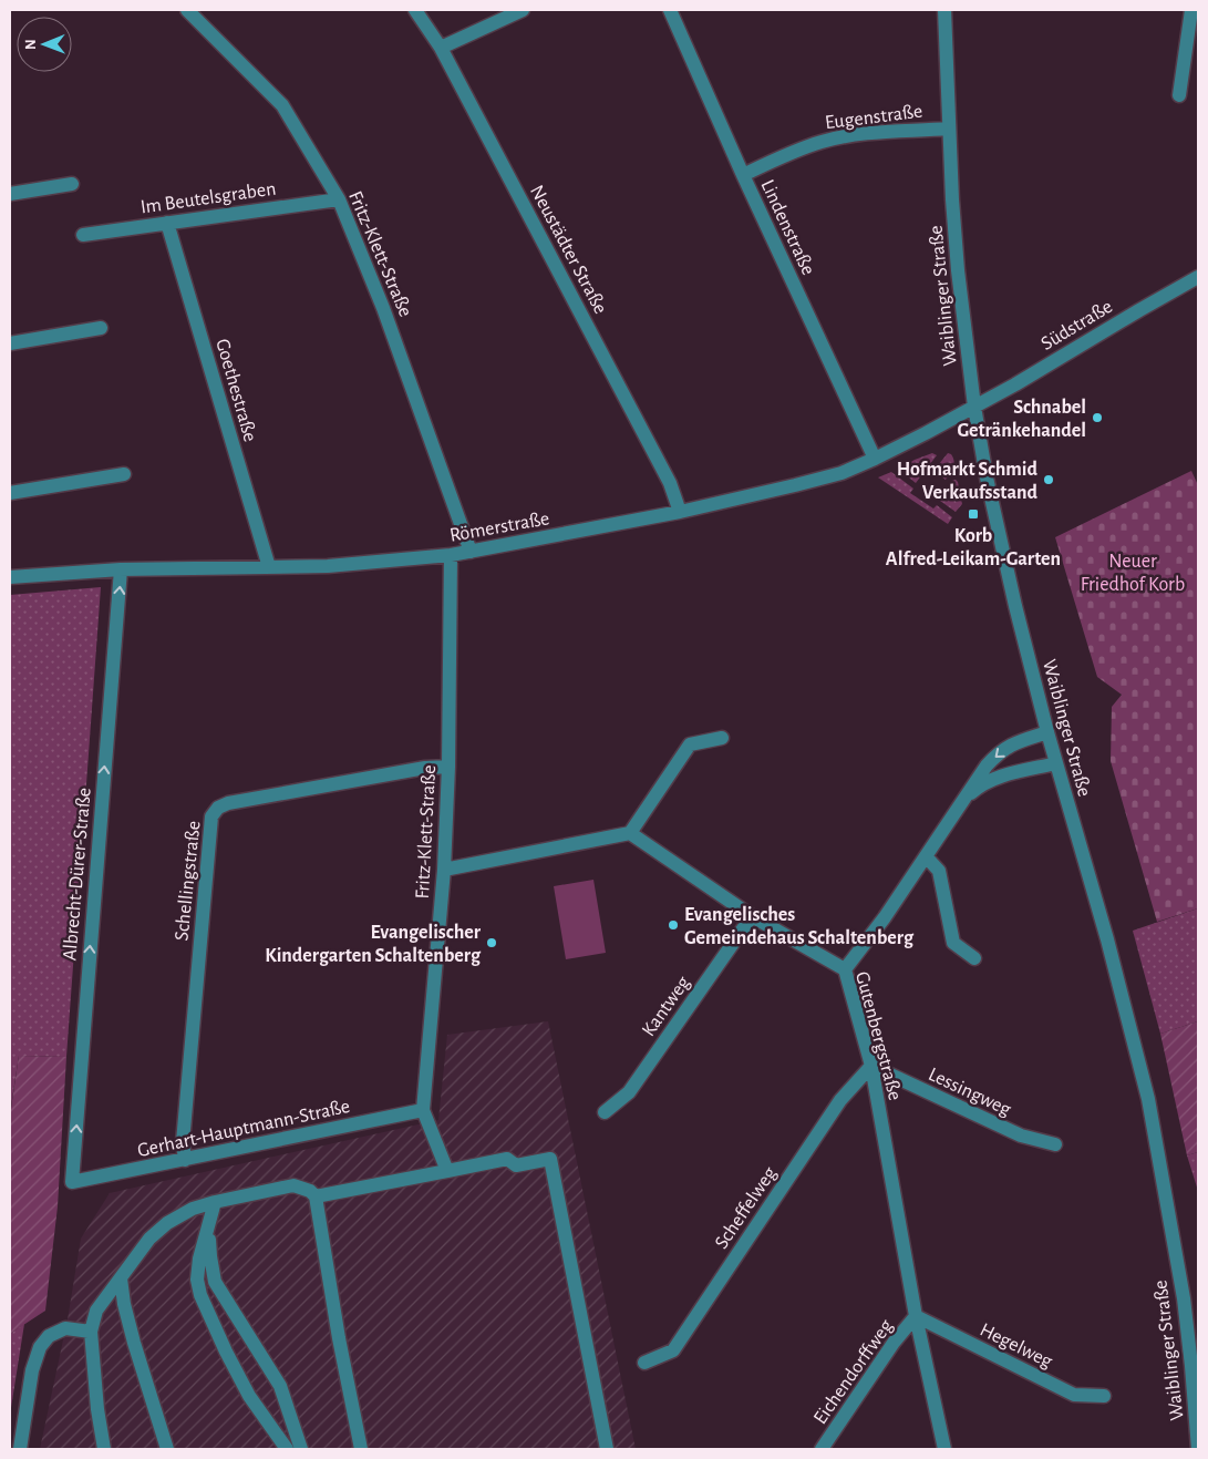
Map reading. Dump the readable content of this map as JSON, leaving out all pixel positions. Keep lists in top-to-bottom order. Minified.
{"streets":{"street":["Eugenstraße","Im Beutelsgraben","Lindenstraße","Neustädter Straße","Fritz-Klett-Straße","Waiblinger Straße","Südstraße","Goethestraße","Römerstraße","Albrecht-Dürer-Straße","Schellingstraße","Kantweg","Gutenbergstraße","Lessingweg","Gerhart-Hauptmann-Straße","Scheffelweg","Hegelweg","Eichendorffweg"]},"crossings":[["Eugenstraße","Lindenstraße"],["Eugenstraße","Waiblinger Straße"],["Im Beutelsgraben","Fritz-Klett-Straße"],["Im Beutelsgraben","Goethestraße"],["Lindenstraße","Römerstraße"],["Neustädter Straße","Römerstraße"],["Fritz-Klett-Straße","Römerstraße"],["Fritz-Klett-Straße","Schellingstraße"],["Fritz-Klett-Straße","Gerhart-Hauptmann-Straße"],["Waiblinger Straße","Südstraße"],["Waiblinger Straße","Römerstraße"],["Südstraße","Römerstraße"],["Goethestraße","Römerstraße"],["Römerstraße","Albrecht-Dürer-Straße"],["Albrecht-Dürer-Straße","Gerhart-Hauptmann-Straße"],["Schellingstraße","Gerhart-Hauptmann-Straße"],["Kantweg","Gutenbergstraße"],["Gutenbergstraße","Lessingweg"],["Gutenbergstraße","Scheffelweg"],["Gutenbergstraße","Hegelweg"],["Gutenbergstraße","Eichendorffweg"],["Lessingweg","Scheffelweg"],["Hegelweg","Eichendorffweg"]],"one_way":["Albrecht-Dürer-Straße"],"parks":["Neuer Friedhof Korb"],"places":{"other":["Schnabel Getränkehandel","Hofmarkt Schmid Verkaufsstand","Evangelisches Gemeindehaus Schaltenberg","Evangelischer Kindergarten Schaltenberg"],"transit":["Korb Alfred-Leikam-Garten"]},"north":"left"}
